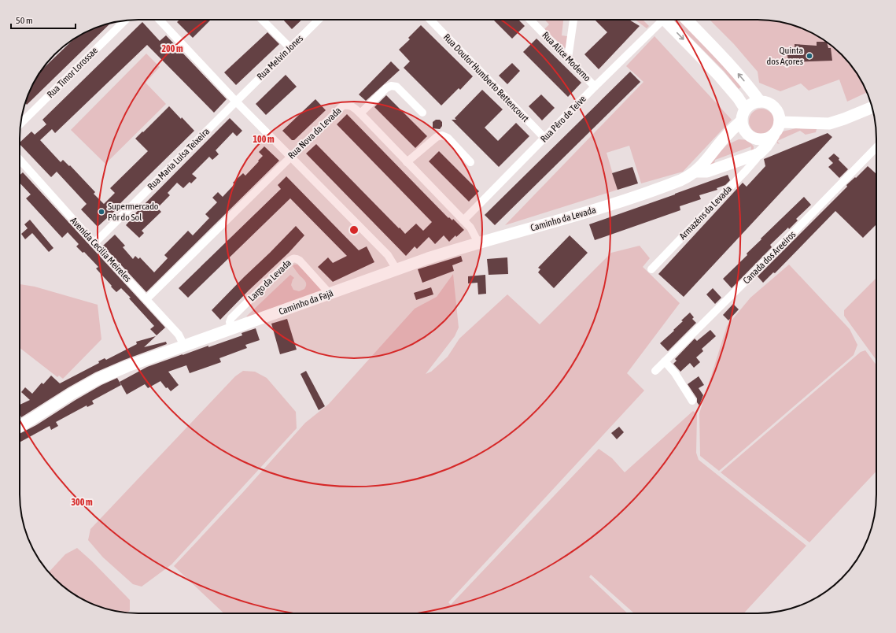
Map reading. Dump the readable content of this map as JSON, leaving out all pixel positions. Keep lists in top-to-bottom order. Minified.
{"streets":{"street":["Rua Alice Moderno","Rua Melvin Jones","Rua Timor Lorossae","Rua Doutor Humberto Bettencourt","Rua Pêro de Teive","Rua Nova da Levada","Rua Maria Luísa Teixeira","Armazéns da Levada","Caminho da Levada","Avenida Cecilia Meireles","Canada dos Areeiros","Largo da Levada","Caminho da Fajã"]},"crossings":[["Rua Alice Moderno","Rua Pêro de Teive"],["Rua Melvin Jones","Rua Maria Luísa Teixeira"],["Rua Doutor Humberto Bettencourt","Rua Pêro de Teive"],["Rua Pêro de Teive","Rua Nova da Levada"],["Rua Nova da Levada","Caminho da Levada"],["Rua Nova da Levada","Avenida Cecilia Meireles"],["Rua Maria Luísa Teixeira","Avenida Cecilia Meireles"],["Armazéns da Levada","Caminho da Levada"],["Caminho da Levada","Caminho da Fajã"],["Avenida Cecilia Meireles","Caminho da Fajã"],["Largo da Levada","Caminho da Fajã"]],"places":["Quinta dos Açores","Supermercado Pôr do Sol"],"scale_bar":"50 m","rings":["200 m","100 m","300 m"]}
